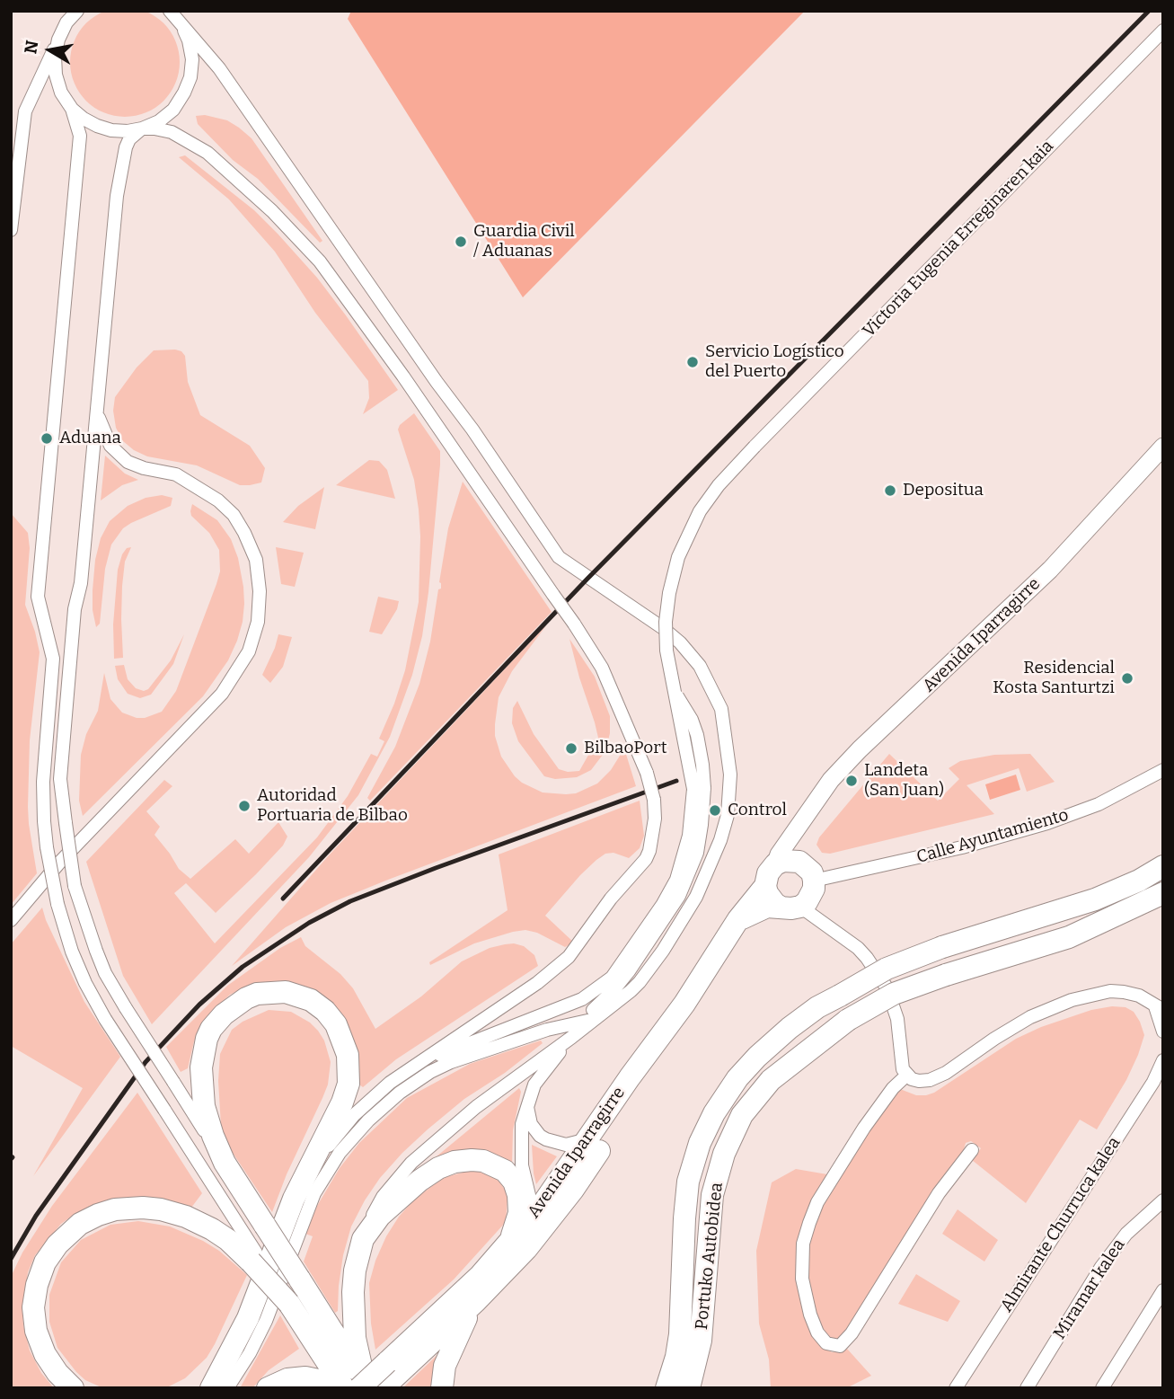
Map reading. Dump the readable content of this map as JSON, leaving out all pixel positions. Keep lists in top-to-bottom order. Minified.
{"streets":{"highway":["Avenida Iparragirre","Portuko Autobidea"],"street":["Victoria Eugenia Erreginaren kaia","Calle Ayuntamiento","Almirante Churruca kalea","Miramar kalea"]},"crossings":[["Avenida Iparragirre","Calle Ayuntamiento"]],"places":["Guardia Civil / Aduanas","Servicio Logístico del Puerto","Aduana","Depositua","Residencial Kosta Santurtzi","BilbaoPort","Landeta (San Juan)","Autoridad Portuaria de Bilbao","Control"],"north":"left"}
